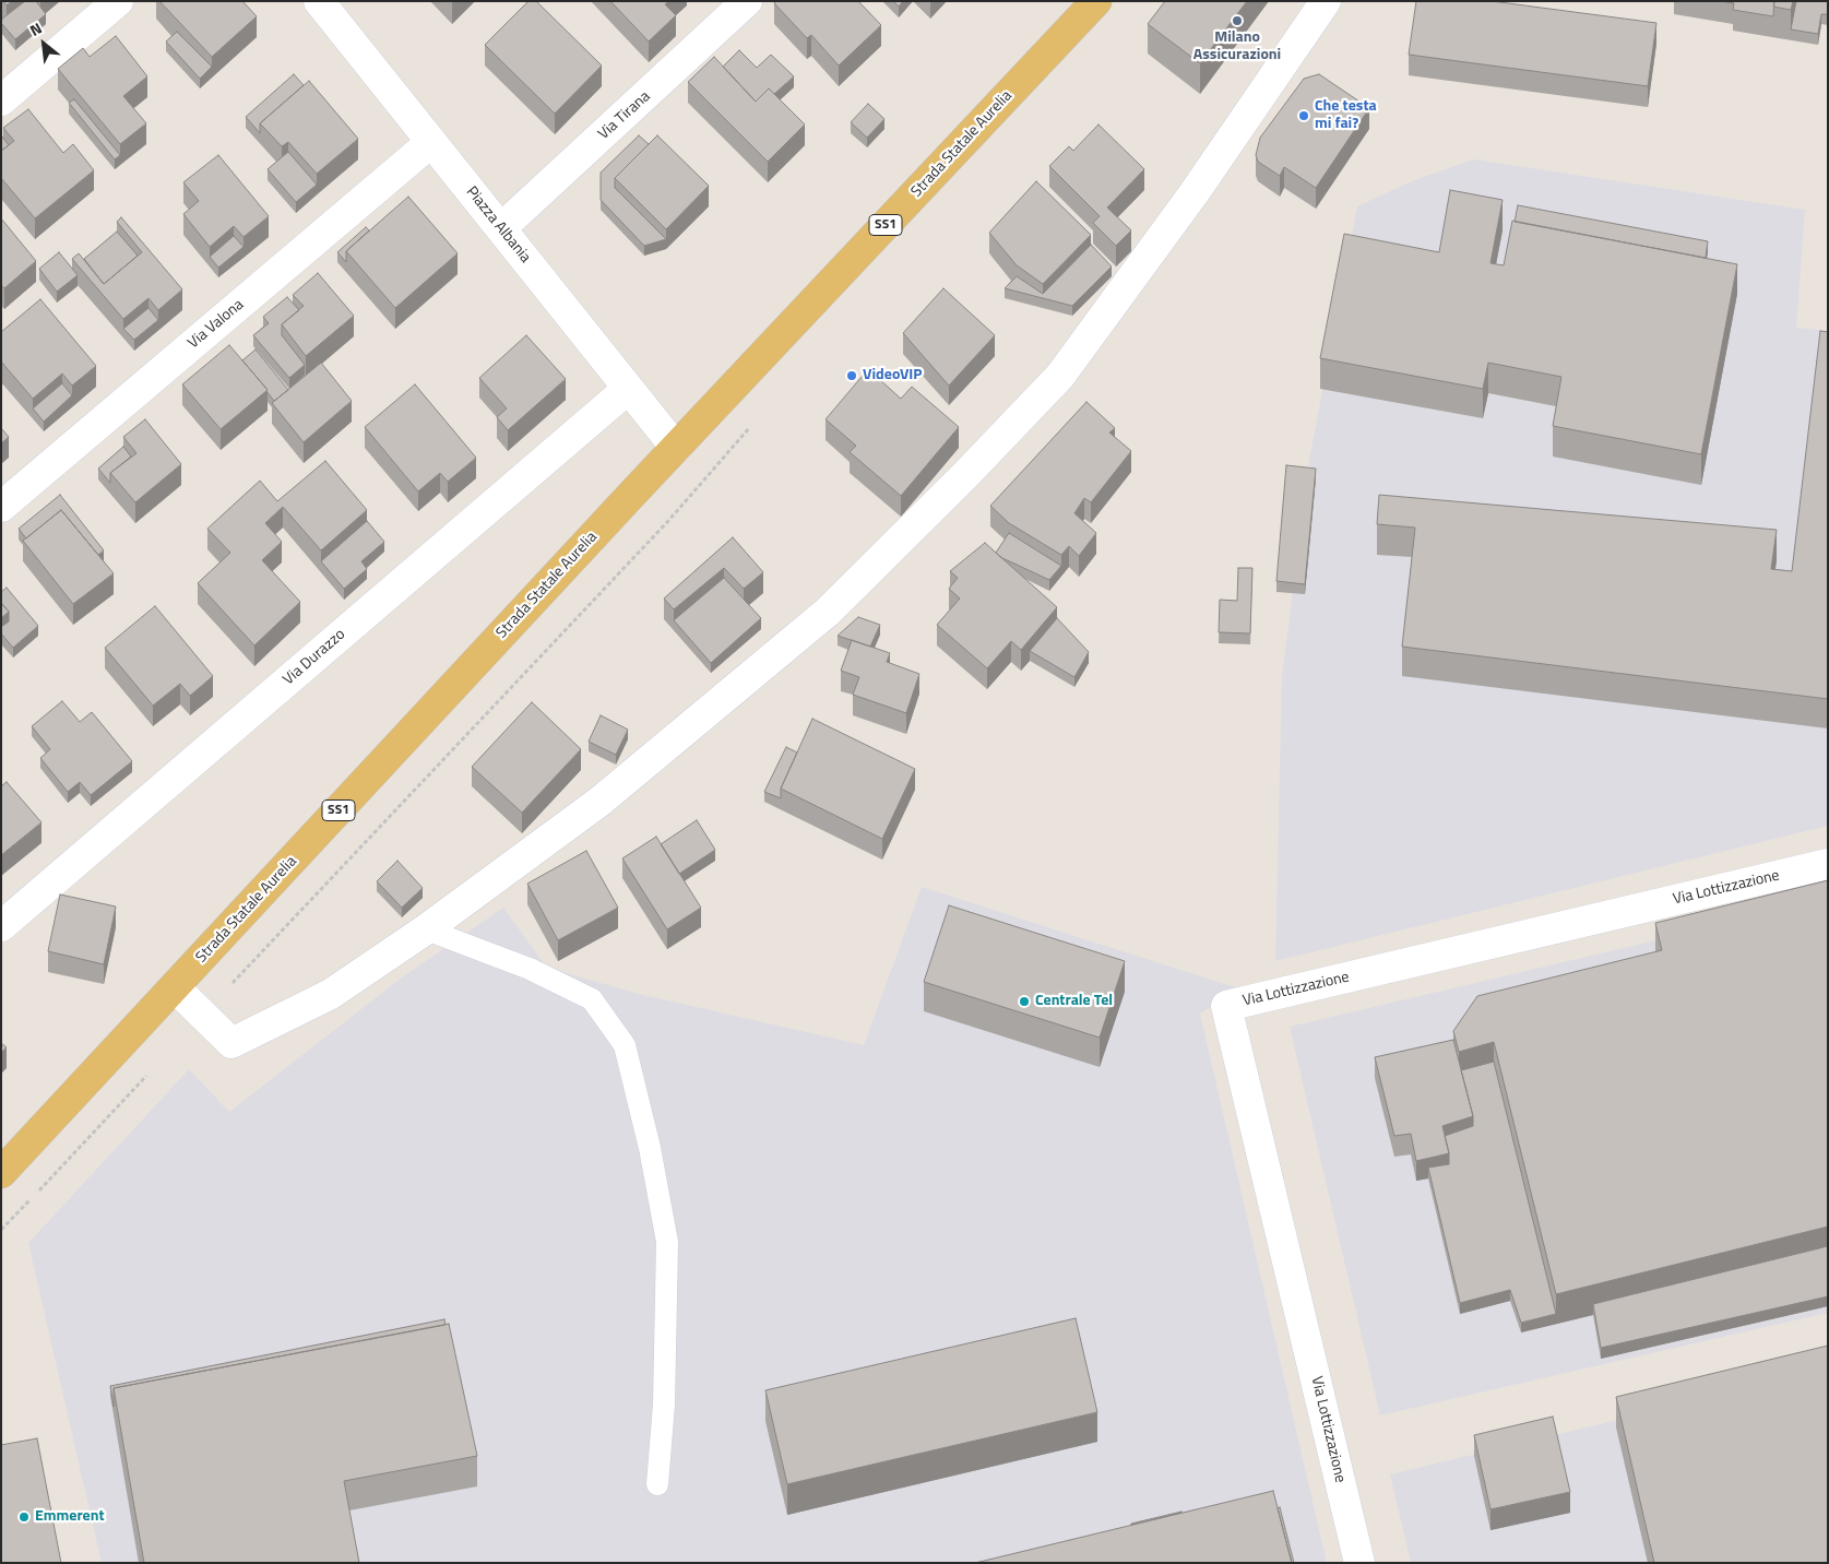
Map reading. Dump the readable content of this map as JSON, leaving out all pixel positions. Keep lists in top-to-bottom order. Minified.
{"streets":{"main road":["Strada Statale Aurelia","SS1"],"street":["Via Tirana","Piazza Albania","Via Valona","Via Durazzo","Via Lottizzazione"]},"crossings":[["Via Tirana","Piazza Albania"],["Strada Statale Aurelia","Piazza Albania"],["Piazza Albania","Via Valona"],["Piazza Albania","Via Durazzo"]],"places":["Milano Assicurazioni","Che testa mi fai?","VideoVIP","Centrale Tel","Emmerent"],"north":"top left"}
